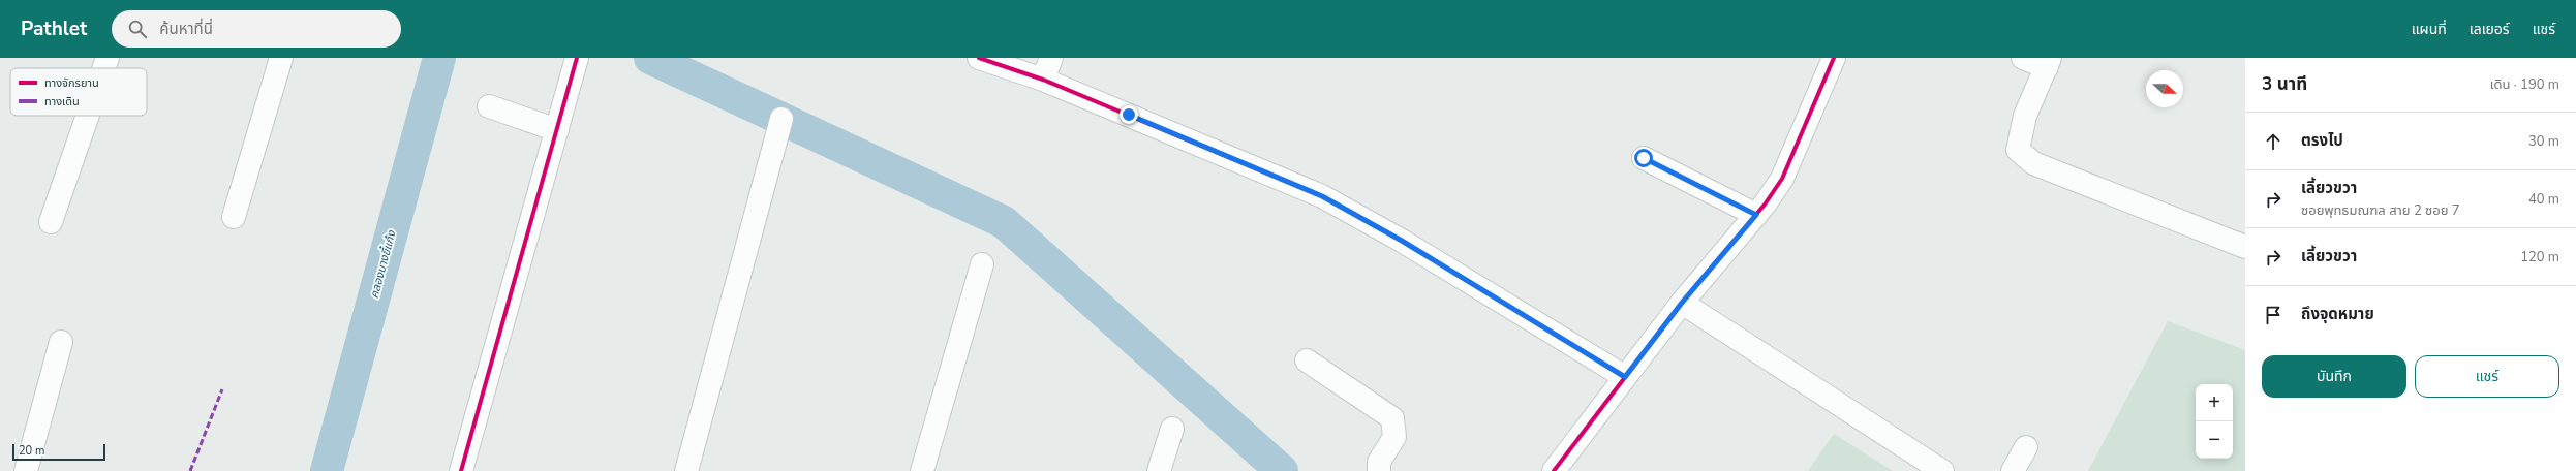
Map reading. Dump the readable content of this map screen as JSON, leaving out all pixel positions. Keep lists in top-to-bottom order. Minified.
{"water":["คลองบางขี้แก้ง"],"legend":["ทางจักรยาน","ทางเดิน"],"scale_bar":"20 m","north":"right","page":{"header":"Pathlet","search":"ค้นหาที่นี่","nav":["แผนที่","เลเยอร์","แชร์"],"heading":["3 นาที","เดิน · 190 m"],"list":[["ตรงไป","30 m"],["เลี้ยวขวา","ซอยพุทธมณฑล สาย 2 ซอย 7","40 m"],["เลี้ยวขวา","120 m"],"ถึงจุดหมาย"],"buttons":["บันทึก","แชร์"],"map_buttons":["+","−"],"scale":"20 m"}}
